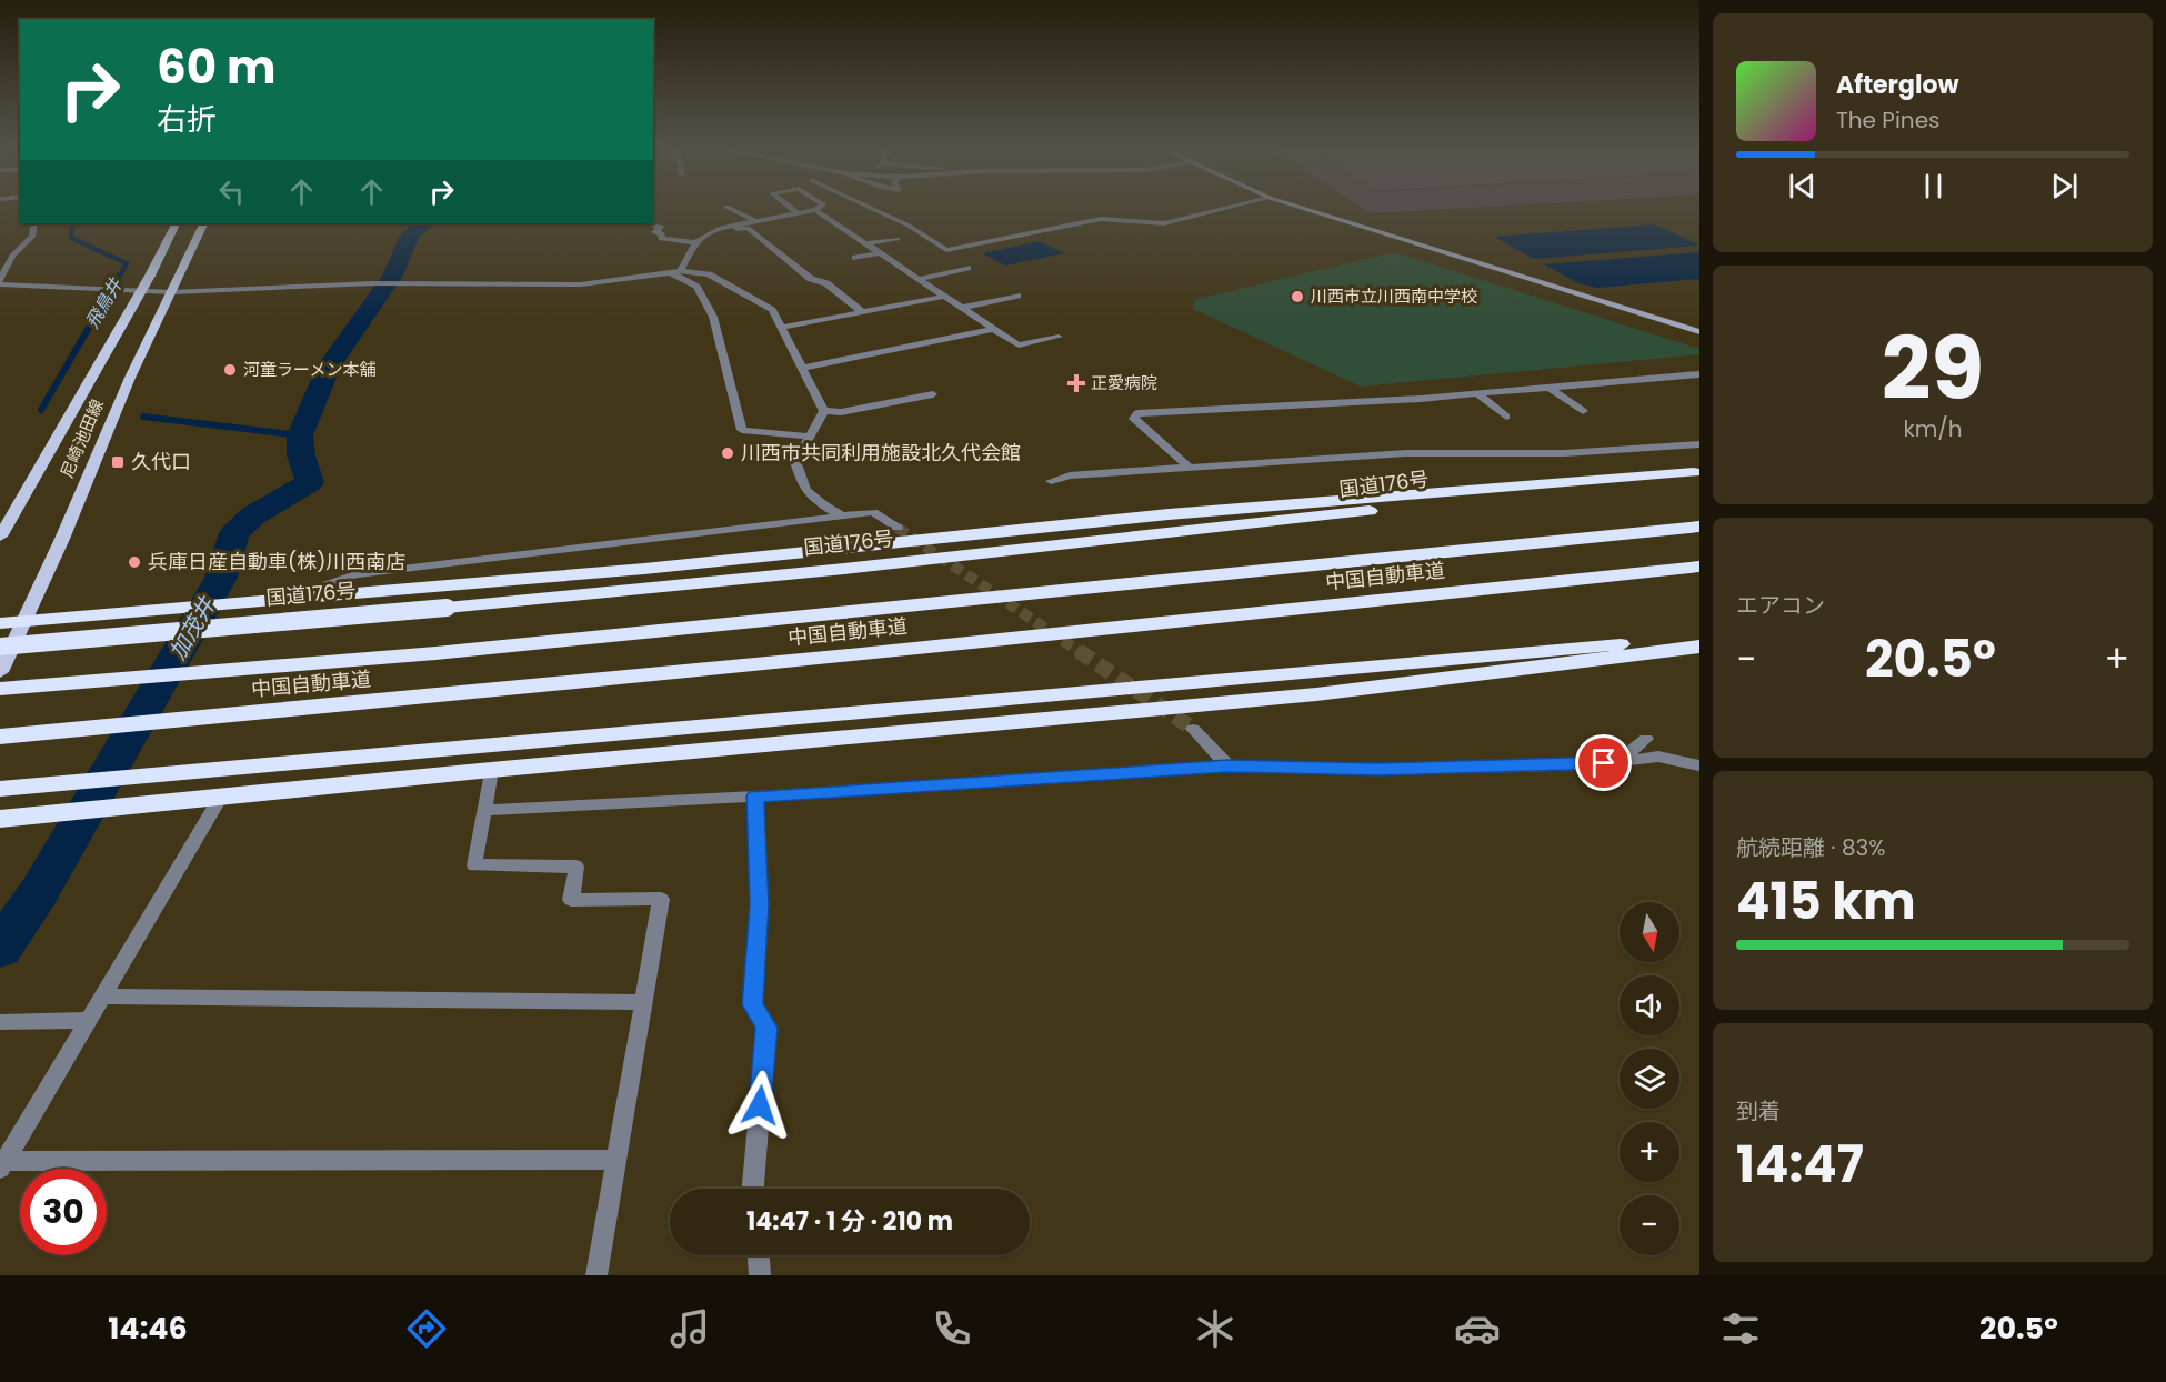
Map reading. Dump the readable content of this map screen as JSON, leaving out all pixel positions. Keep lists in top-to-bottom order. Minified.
{"streets":{"highway":["国道176号","中国自動車道"],"main road":["尼崎池田線"]},"water":["飛鳥井","加茂井"],"places":{"other":["川西市立川西南中学校","河童ラーメン本舗","川西市共同利用施設北久代会館","兵庫日産自動車(株)川西南店"],"health":["正愛病院"],"transit":["久代口"]},"north":"bottom","page":{"turn":["60 m","右折"],"song":["Afterglow","The Pines"],"tile":[["29","km/h"],"エアコン",["航続距離 · 83%","415 km"],["到着","14:47"]],"heat":["−","20.5°","+"],"map_buttons":["+","−"],"limit":"30","trip":"14:47 · 1 分 · 210 m","tabs":["14:46","20.5°"]}}
